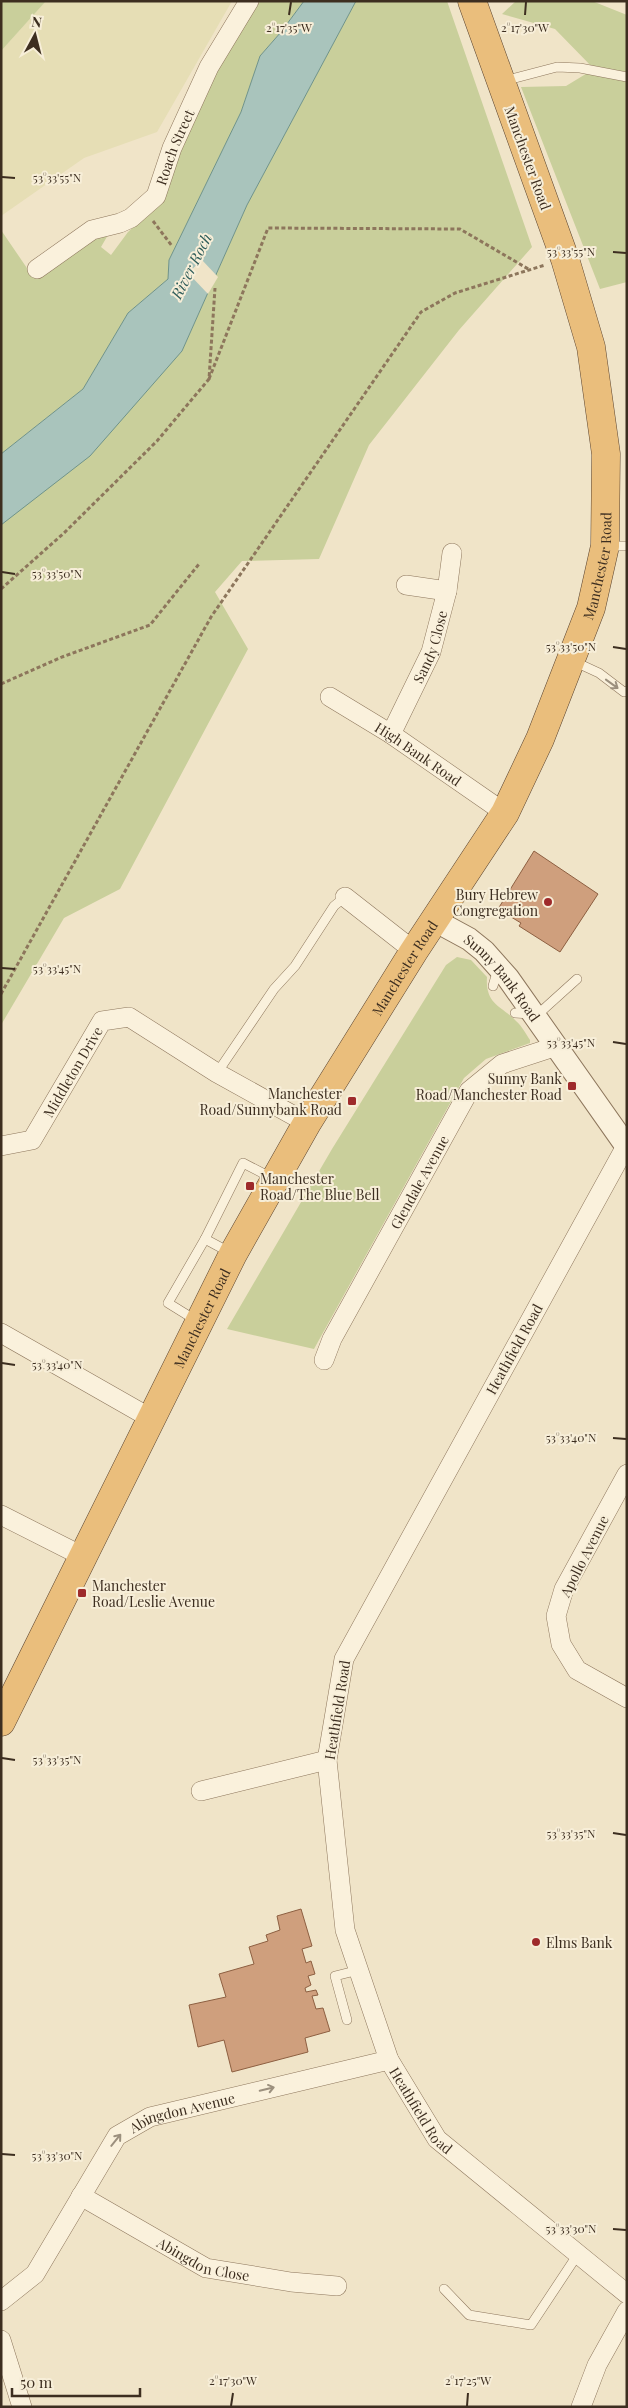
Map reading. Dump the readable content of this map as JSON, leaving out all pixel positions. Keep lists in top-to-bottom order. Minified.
{"streets":{"highway":["Manchester Road"],"street":["Roach Street","Sandy Close","High Bank Road","Sunny Bank Road","Middleton Drive","Glendale Avenue","Heathfield Road","Apollo Avenue","Abingdon Avenue","Abingdon Close"]},"crossings":[["Manchester Road","High Bank Road"],["Manchester Road","Sunny Bank Road"],["Manchester Road","Middleton Drive"],["Sandy Close","High Bank Road"],["Sunny Bank Road","Glendale Avenue"],["Sunny Bank Road","Heathfield Road"],["Heathfield Road","Abingdon Avenue"],["Abingdon Avenue","Abingdon Close"]],"one_way":["Abingdon Avenue"],"water":["River Roch"],"places":{"other":["Bury Hebrew Congregation","Elms Bank"],"transit":["Sunny Bank Road/Manchester Road","Manchester Road/Sunnybank Road","Manchester Road/The Blue Bell","Manchester Road/Leslie Avenue"]},"scale_bar":"50 m","north":"top","coordinates":["2°17'35\"W","2°17'30\"W","53°33'55\"N","53°33'50\"N","53°33'45\"N","53°33'40\"N","53°33'35\"N","53°33'30\"N","2°17'25\"W"]}
